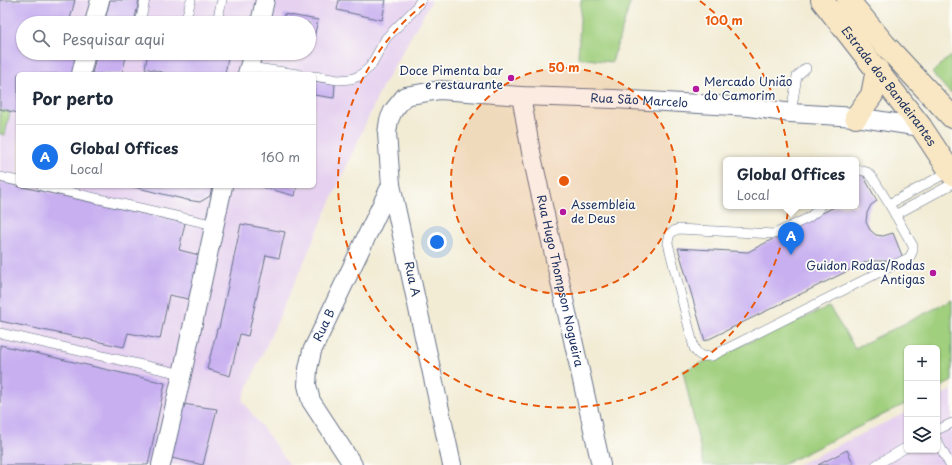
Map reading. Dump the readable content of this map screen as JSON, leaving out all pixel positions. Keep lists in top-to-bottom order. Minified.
{"streets":{"main road":["Estrada dos Bandeirantes"],"street":["Rua São Marcelo","Rua A","Rua Hugo Thompson Nogueira","Rua B"]},"crossings":[["Estrada dos Bandeirantes","Rua São Marcelo"],["Rua São Marcelo","Rua A"],["Rua São Marcelo","Rua Hugo Thompson Nogueira"],["Rua A","Rua B"]],"places":["Doce Pimenta bar e restaurante","Mercado União do Camorim","Assembleia de Deus","Guidon Rodas/Rodas Antigas"],"page":{"search":"Pesquisar aqui","heading":"Por perto","list":[{"mark":"A","name":"Global Offices","note":"Local","value":"160 m"}],"popup":["Global Offices","Local"],"pins":"A","map_buttons":["+","−"]},"rings":["100 m","50 m"]}
